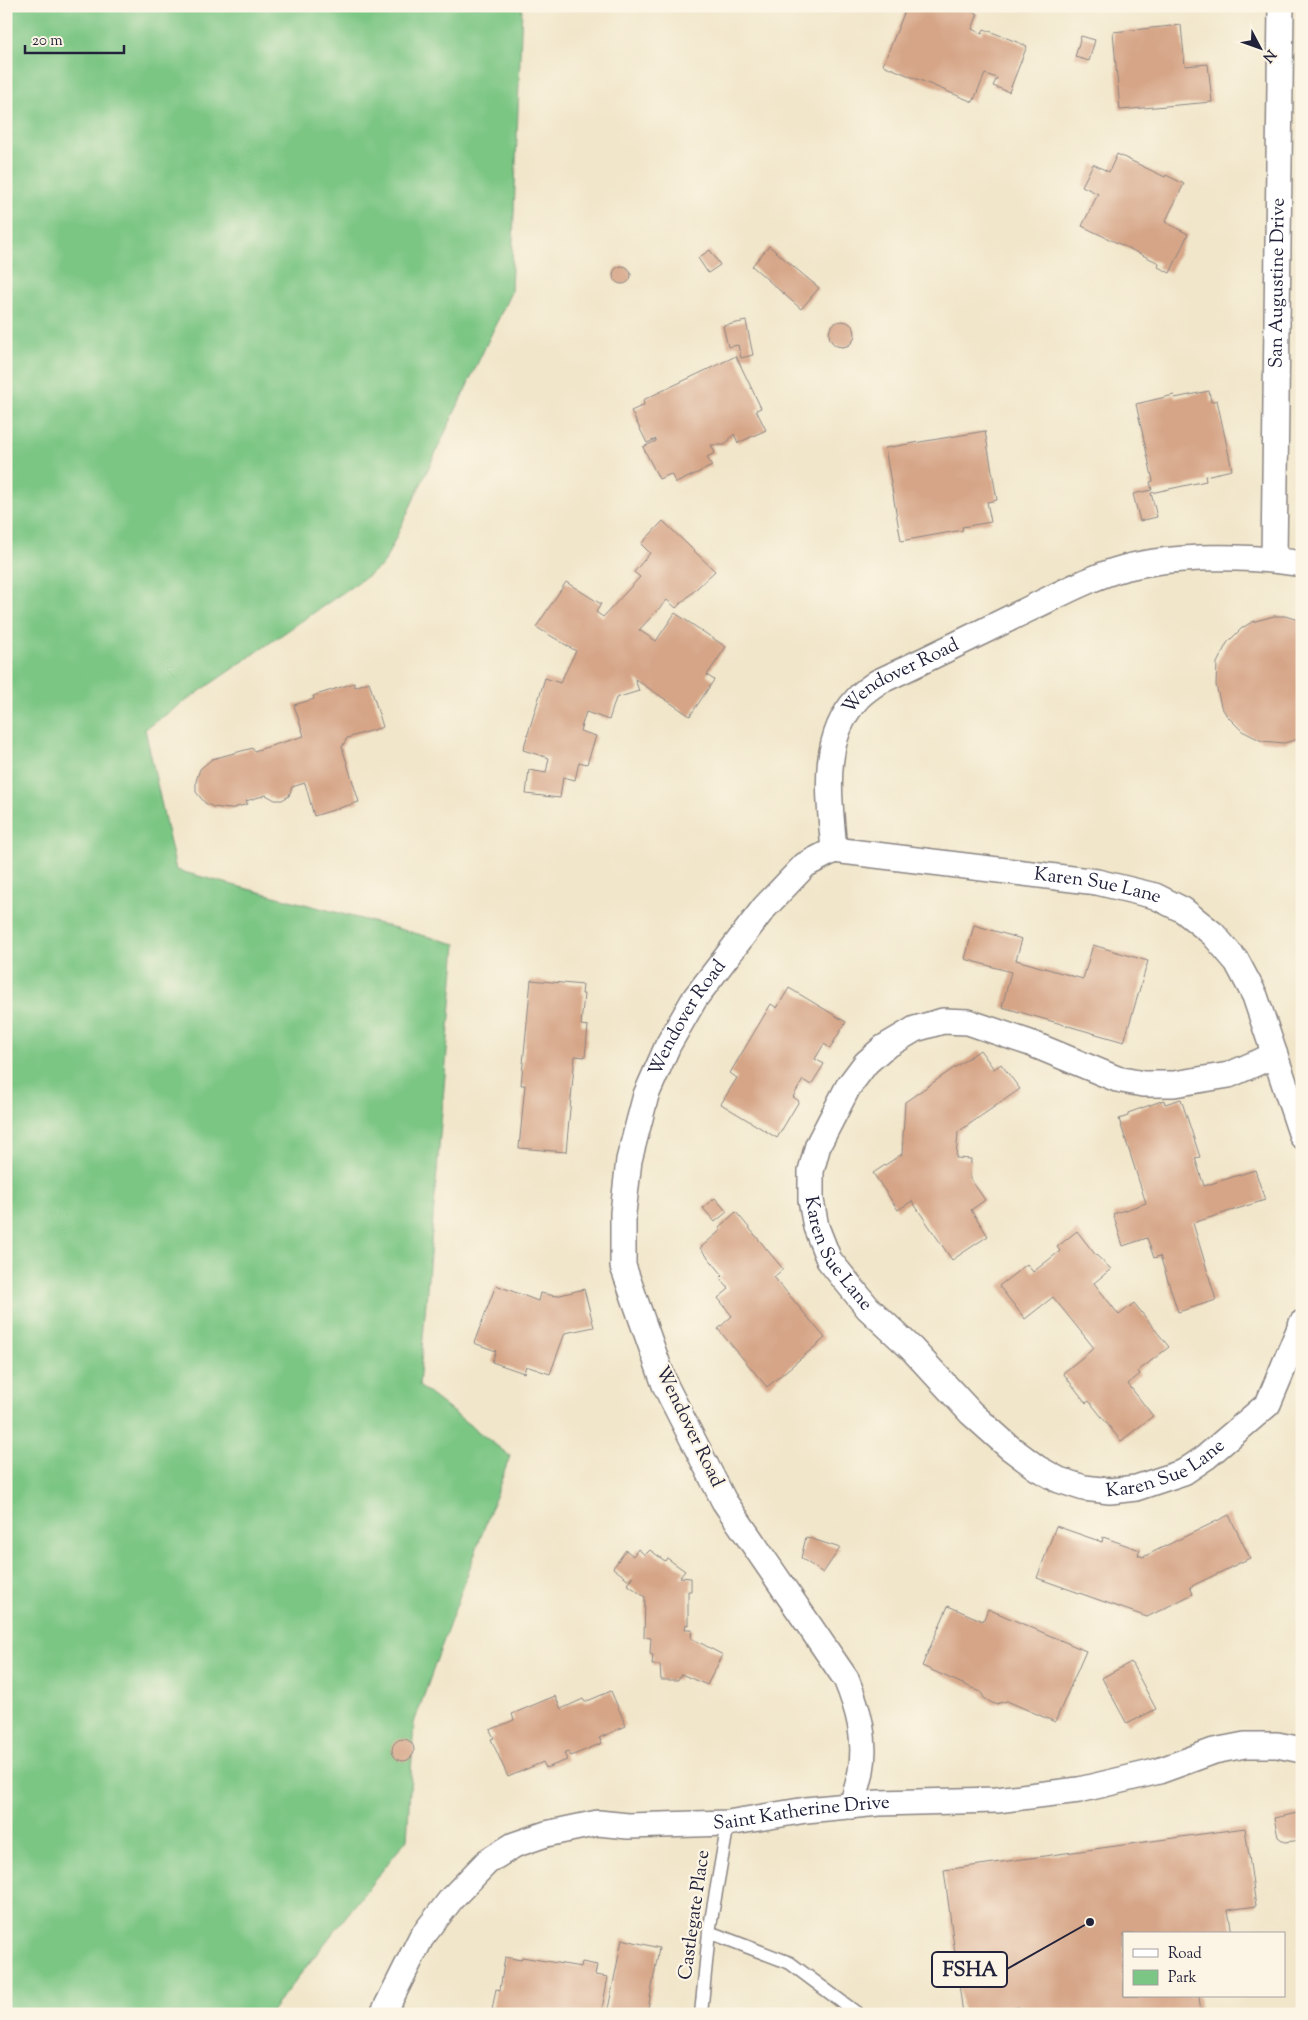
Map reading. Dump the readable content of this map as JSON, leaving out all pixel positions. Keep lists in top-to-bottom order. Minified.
{"streets":{"street":["San Augustine Drive","Wendover Road","Karen Sue Lane","Saint Katherine Drive"],"lane":["Castlegate Place"]},"crossings":[["San Augustine Drive","Wendover Road"],["Wendover Road","Karen Sue Lane"],["Wendover Road","Saint Katherine Drive"],["Saint Katherine Drive","Castlegate Place"]],"places":["FSHA"],"legend":["Road","Park"],"scale_bar":"20 m","north":"bottom right"}
